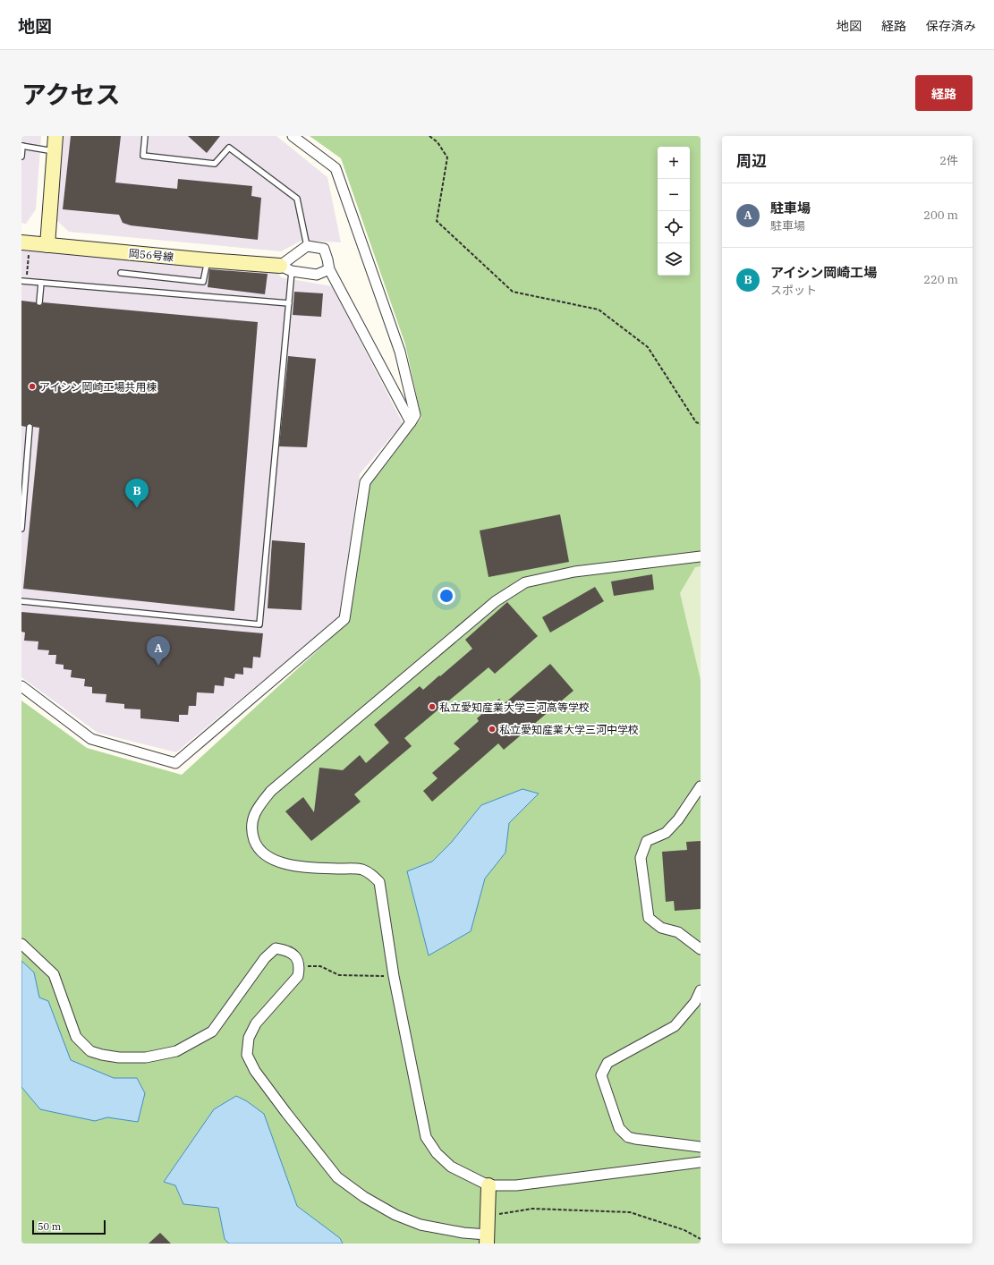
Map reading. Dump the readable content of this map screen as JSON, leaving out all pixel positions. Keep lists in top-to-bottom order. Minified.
{"streets":{"street":["岡56号線"]},"places":["アイシン岡崎工場共用棟","私立愛知産業大学三河高等学校","私立愛知産業大学三河中学校"],"scale_bar":"50 m","page":{"header":"地図","nav":["地図","経路","保存済み"],"title":"アクセス","buttons":"経路","heading":["周辺","2件"],"map_buttons":["+","−"],"list":[{"mark":"A","name":"駐車場","note":"駐車場","value":"200 m"},{"mark":"B","name":"アイシン岡崎工場","note":"スポット","value":"220 m"}],"pins":["B","A"],"scale":"50 m"}}
